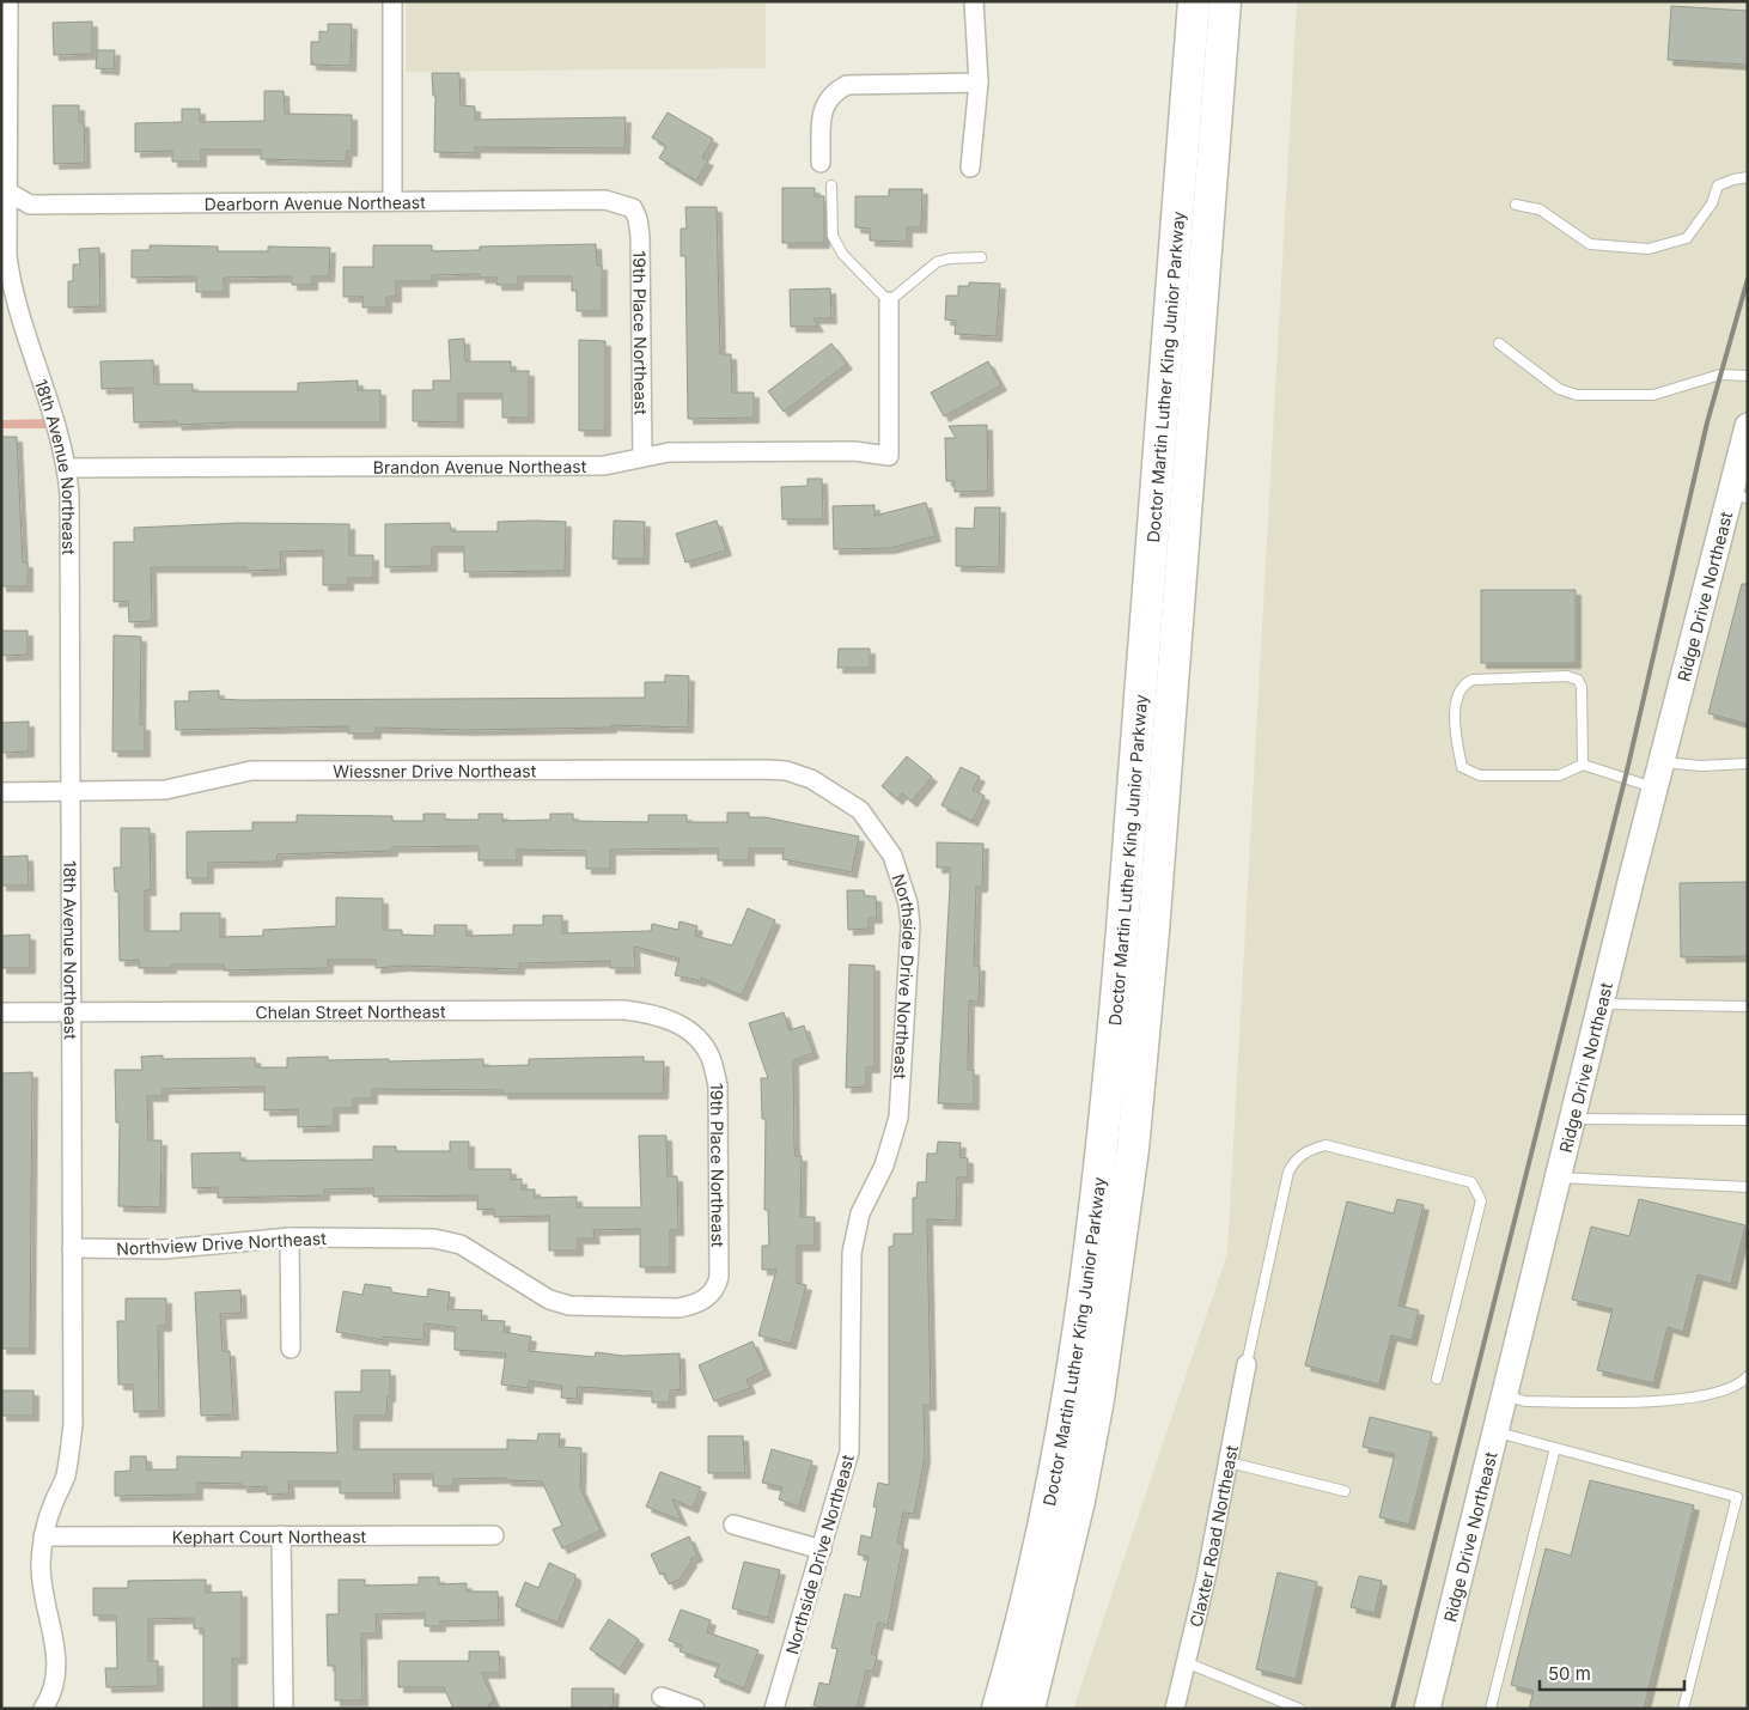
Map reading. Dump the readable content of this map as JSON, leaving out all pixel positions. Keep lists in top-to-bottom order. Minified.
{"streets":{"highway":["Doctor Martin Luther King Junior Parkway"],"street":["Dearborn Avenue Northeast","19th Place Northeast","Brandon Avenue Northeast","18th Avenue Northeast","Ridge Drive Northeast","Wiessner Drive Northeast","Northside Drive Northeast","Chelan Street Northeast","Northview Drive Northeast","Kephart Court Northeast","Claxter Road Northeast"]},"crossings":[["Dearborn Avenue Northeast","19th Place Northeast"],["Dearborn Avenue Northeast","18th Avenue Northeast"],["19th Place Northeast","Brandon Avenue Northeast"],["19th Place Northeast","Chelan Street Northeast"],["19th Place Northeast","Northview Drive Northeast"],["Brandon Avenue Northeast","18th Avenue Northeast"],["18th Avenue Northeast","Wiessner Drive Northeast"],["18th Avenue Northeast","Chelan Street Northeast"],["18th Avenue Northeast","Northview Drive Northeast"],["18th Avenue Northeast","Kephart Court Northeast"],["Wiessner Drive Northeast","Northside Drive Northeast"]],"scale_bar":"50 m"}
